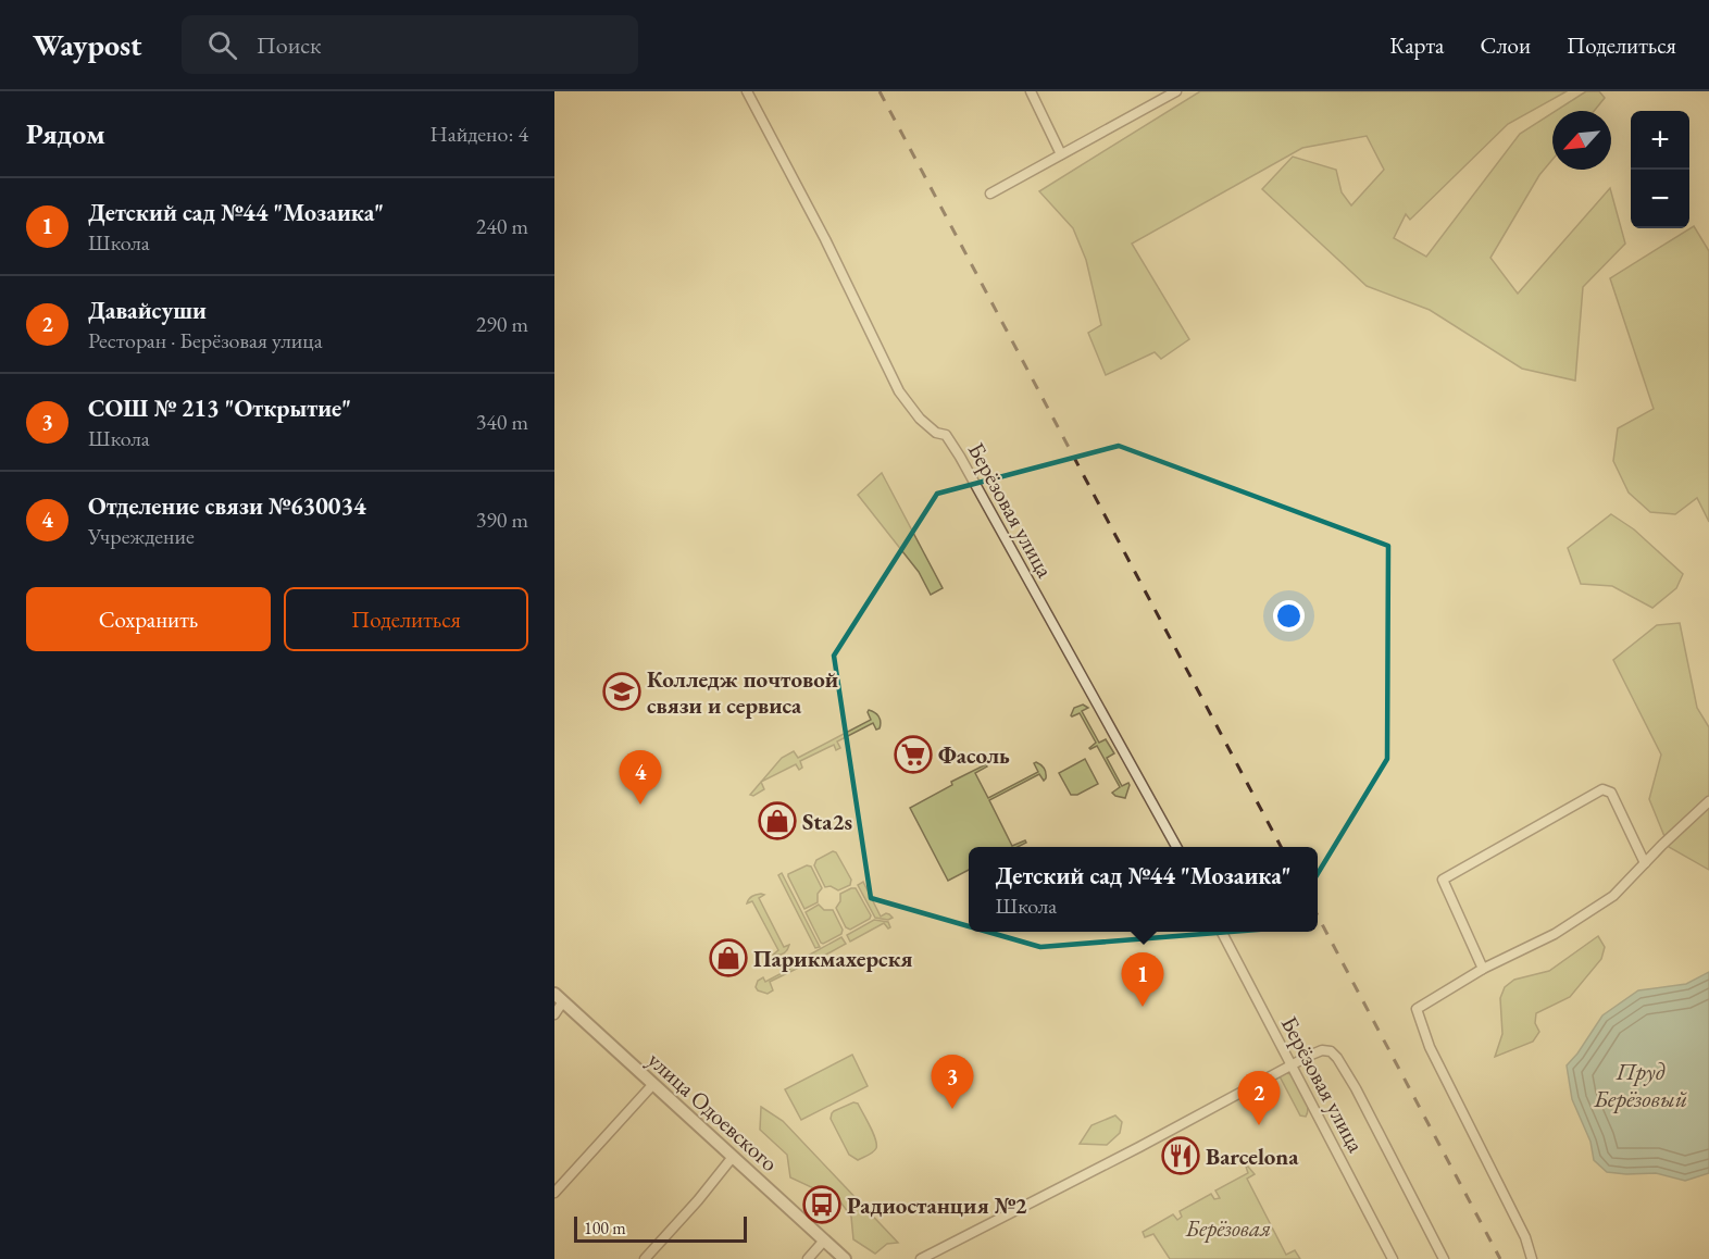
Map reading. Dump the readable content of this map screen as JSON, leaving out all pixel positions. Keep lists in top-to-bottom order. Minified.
{"streets":{"street":["Берёзовая улица","улица Одоевского"]},"water":["Пруд Берёзовый"],"parks":["Берёзовая"],"places":{"school or university":["Колледж почтовой связи и сервиса"],"supermarket":["Фасоль"],"shop":["Sta2s","Парикмахерскя"],"restaurant":["Barcelona"],"bus stop":["Радиостанция №2"]},"scale_bar":"100 m","north":"bottom left","page":{"header":"Waypost","search":"Поиск","nav":["Карта","Слои","Поделиться"],"heading":["Рядом","Найдено: 4"],"map_buttons":["+","−"],"list":[{"mark":"1","name":"Детский сад №44 \"Мозаика\"","note":"Школа","value":"240 m"},{"mark":"2","name":"Давайсуши","note":"Ресторан · Берёзовая улица","value":"290 m"},{"mark":"3","name":"СОШ № 213 \"Открытие\"","note":"Школа","value":"340 m"},{"mark":"4","name":"Отделение связи №630034","note":"Учреждение","value":"390 m"}],"buttons":["Сохранить","Поделиться"],"pins":["4","1","3","2"],"popup":["Детский сад №44 \"Мозаика\"","Школа"],"scale":"100 m"}}
